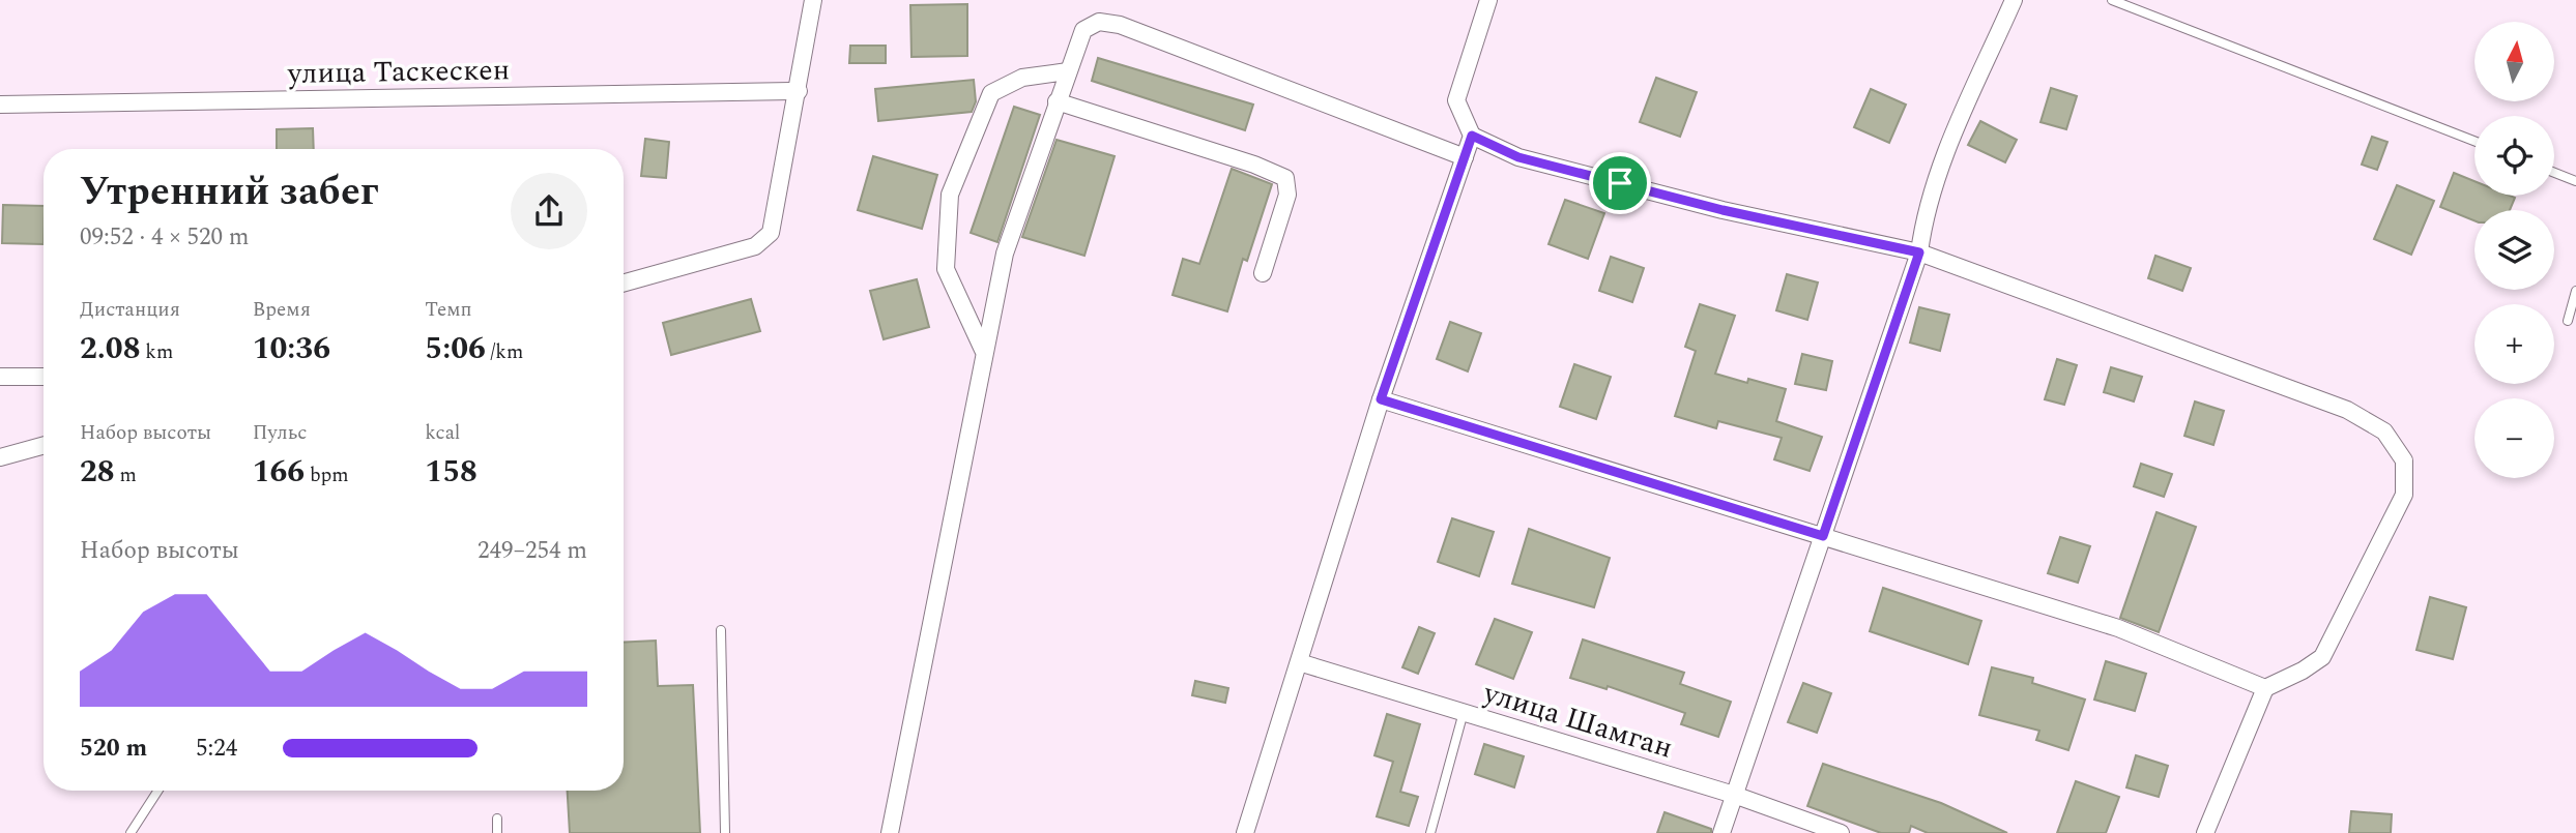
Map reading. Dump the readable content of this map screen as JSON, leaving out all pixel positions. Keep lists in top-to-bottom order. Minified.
{"streets":{"street":["улица Таскескен","улица Шамган"]},"north":"top","page":{"map_buttons":["+","−"],"heading":["Утренний забег","09:52 · 4 × 520 m"],"stats":[["Дистанция","2.08 km"],["Время","10:36"],["Темп","5:06 /km"],["Набор высоты","28 m"],["Пульс","166 bpm"],["kcal","158"]],"chart":["Набор высоты","249–254 m"],"list":[{"name":"520 m","note":"5:24"}]}}
